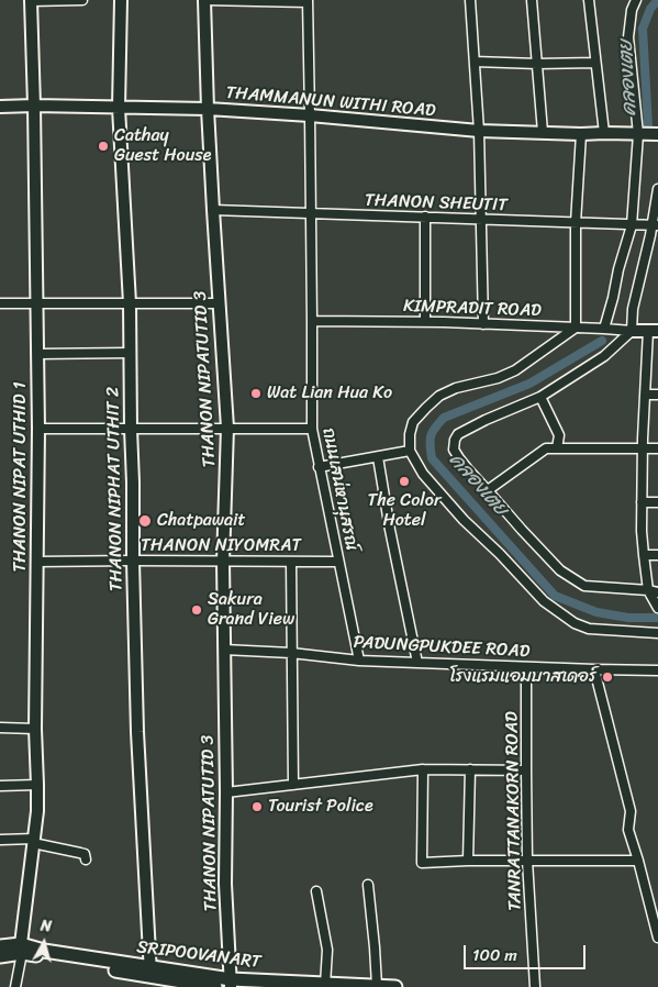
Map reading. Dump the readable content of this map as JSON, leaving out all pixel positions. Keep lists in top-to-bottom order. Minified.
{"streets":{"main road":["SRIPOOVANART"],"street":["THAMMANUN WITHI ROAD","THANON SHEUTIT","KIMPRADIT ROAD","THANON NIPATUTID 3","THANON NIPAT UTHID 1","THANON NIPHAT UTHIT 2","ถนนเสน่หานุสรณ์","THANON NIYOMRAT","PADUNGPUKDEE ROAD","TANRATTANAKORN ROAD"]},"crossings":[["THAMMANUN WITHI ROAD","THANON NIPATUTID 3"],["THAMMANUN WITHI ROAD","THANON NIPAT UTHID 1"],["THAMMANUN WITHI ROAD","THANON NIPHAT UTHIT 2"],["THAMMANUN WITHI ROAD","ถนนเสน่หานุสรณ์"],["THANON SHEUTIT","THANON NIPATUTID 3"],["THANON SHEUTIT","ถนนเสน่หานุสรณ์"],["KIMPRADIT ROAD","ถนนเสน่หานุสรณ์"],["THANON NIPATUTID 3","THANON NIYOMRAT"],["THANON NIPATUTID 3","PADUNGPUKDEE ROAD"],["THANON NIPATUTID 3","SRIPOOVANART"],["THANON NIPAT UTHID 1","THANON NIYOMRAT"],["THANON NIPAT UTHID 1","SRIPOOVANART"],["THANON NIPHAT UTHIT 2","THANON NIYOMRAT"],["THANON NIPHAT UTHIT 2","SRIPOOVANART"],["ถนนเสน่หานุสรณ์","THANON NIYOMRAT"],["ถนนเสน่หานุสรณ์","PADUNGPUKDEE ROAD"],["PADUNGPUKDEE ROAD","TANRATTANAKORN ROAD"]],"water":["คลองเตย"],"places":["Cathay Guest House","Wat Lian Hua Ko","The Color Hotel","Chatpawait","Sakura Grand View","โรงแรมแอมบาสเดอร์","Tourist Police"],"scale_bar":"100 m","north":"top"}
